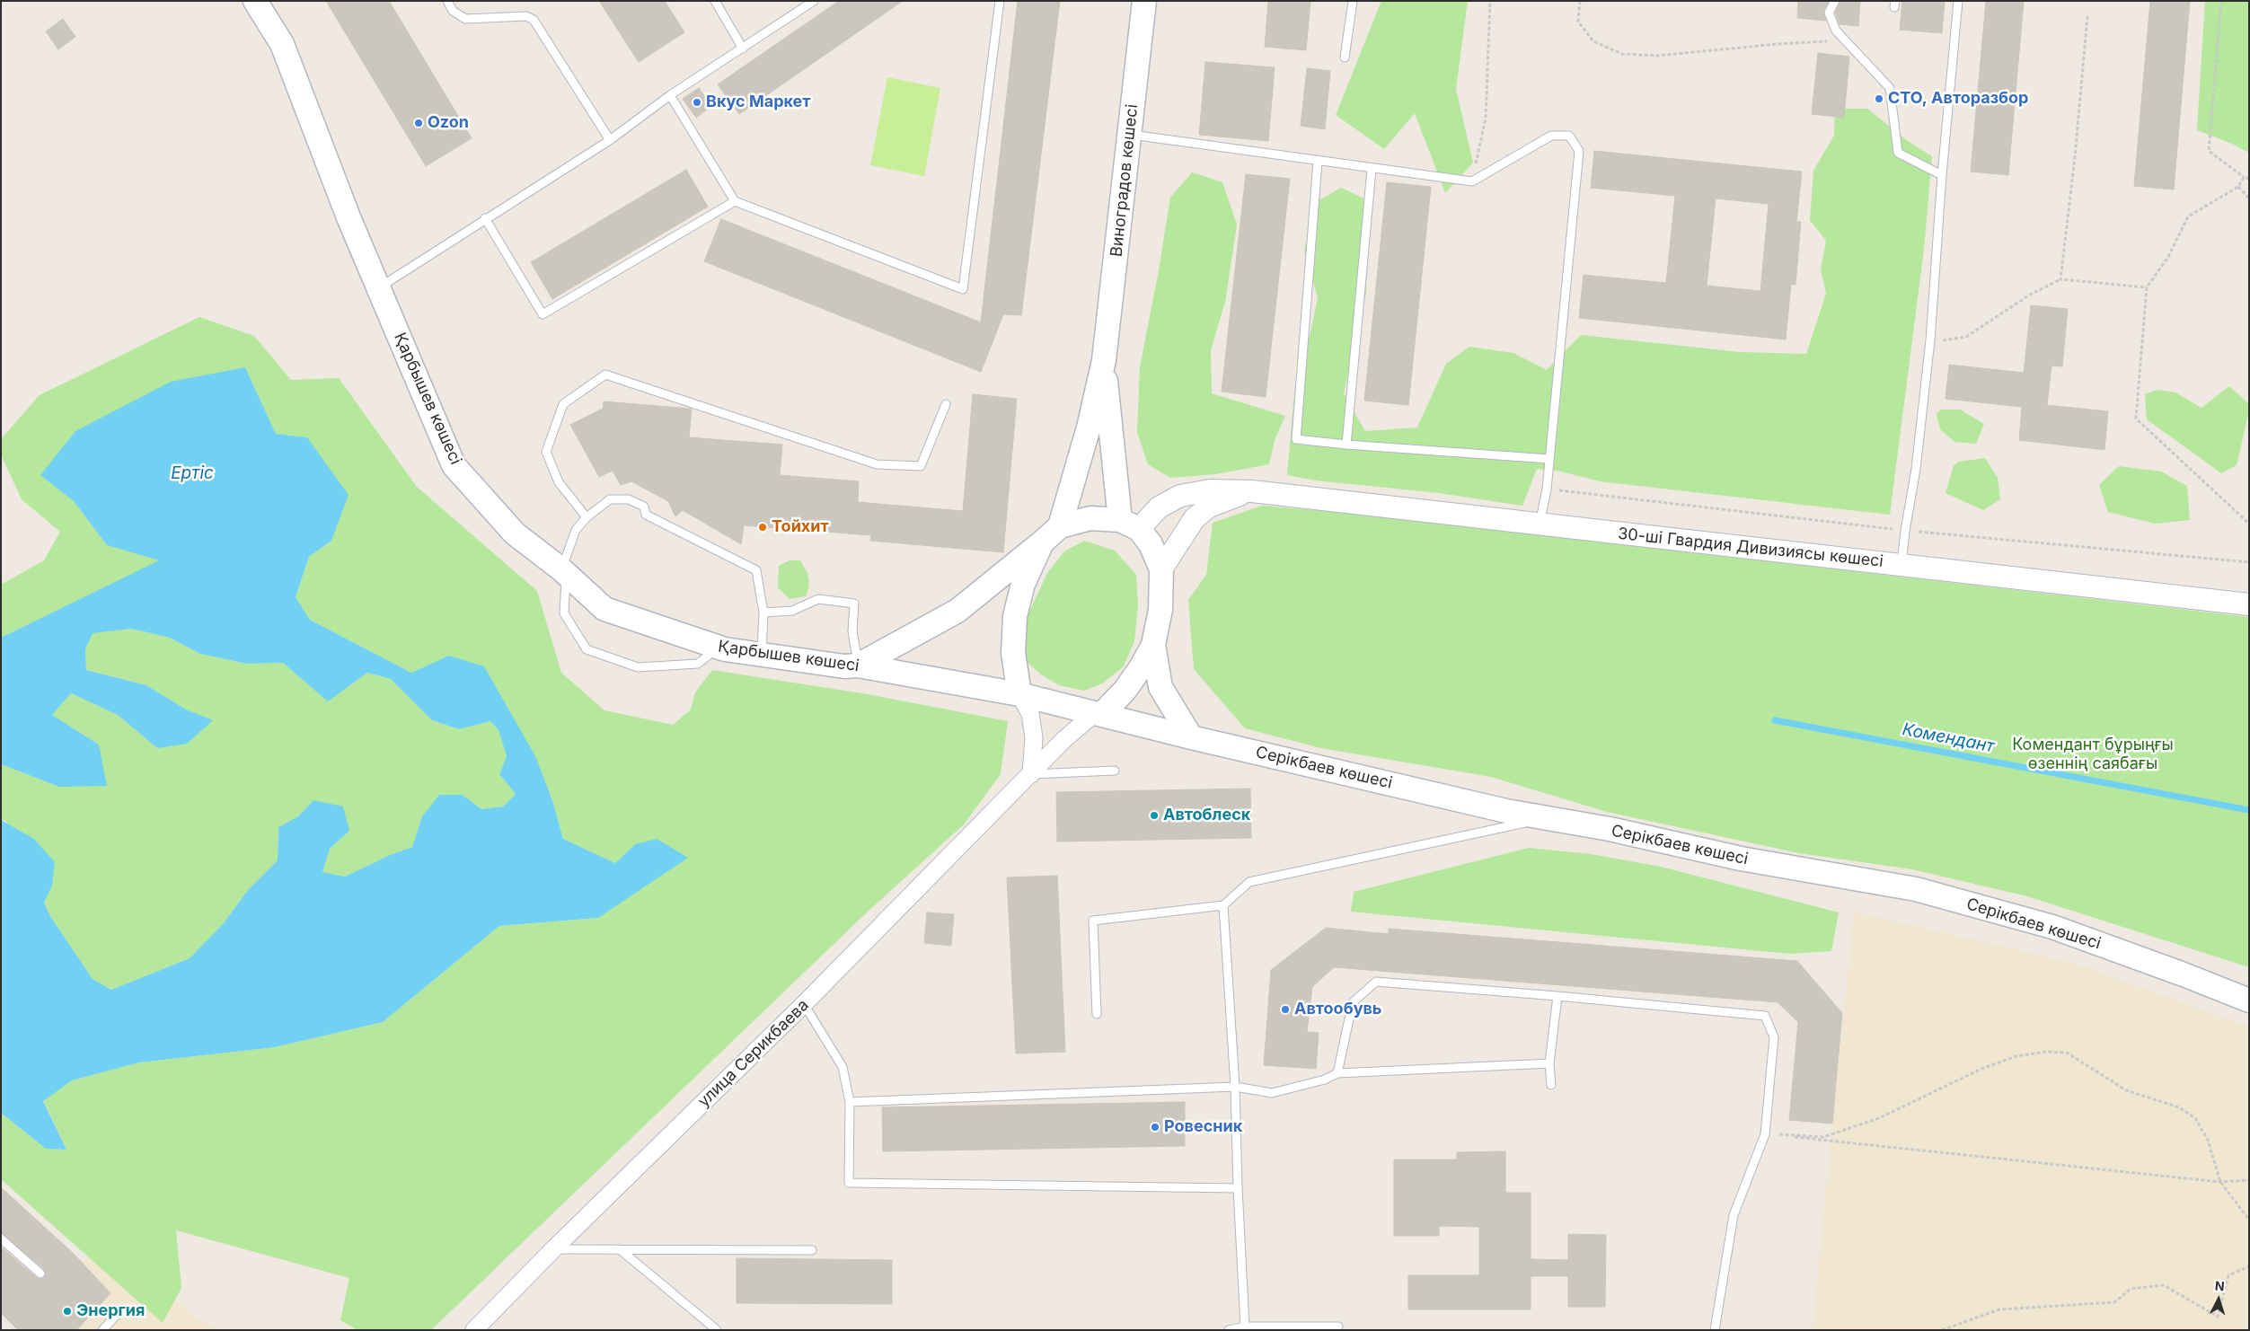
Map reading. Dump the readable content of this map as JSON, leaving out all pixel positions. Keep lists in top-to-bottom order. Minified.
{"streets":{"main road":["Виноградов көшесі","Қарбышев көшесі","Серікбаев көшесі"],"street":["30-ші Гвардия Дивизиясы көшесі","улица Серикбаева"]},"crossings":[["Қарбышев көшесі","Серікбаев көшесі"],["Қарбышев көшесі","улица Серикбаева"],["Серікбаев көшесі","улица Серикбаева"]],"water":["Ертіс","Комендант"],"parks":["Комендант бұрыңғы өзеннің саябағы"],"places":["СТО, Авторазбор","Вкус Маркет","Ozon","Тойхит","Автоблеск","Автообувь","Ровесник","Энергия"],"north":"top"}
